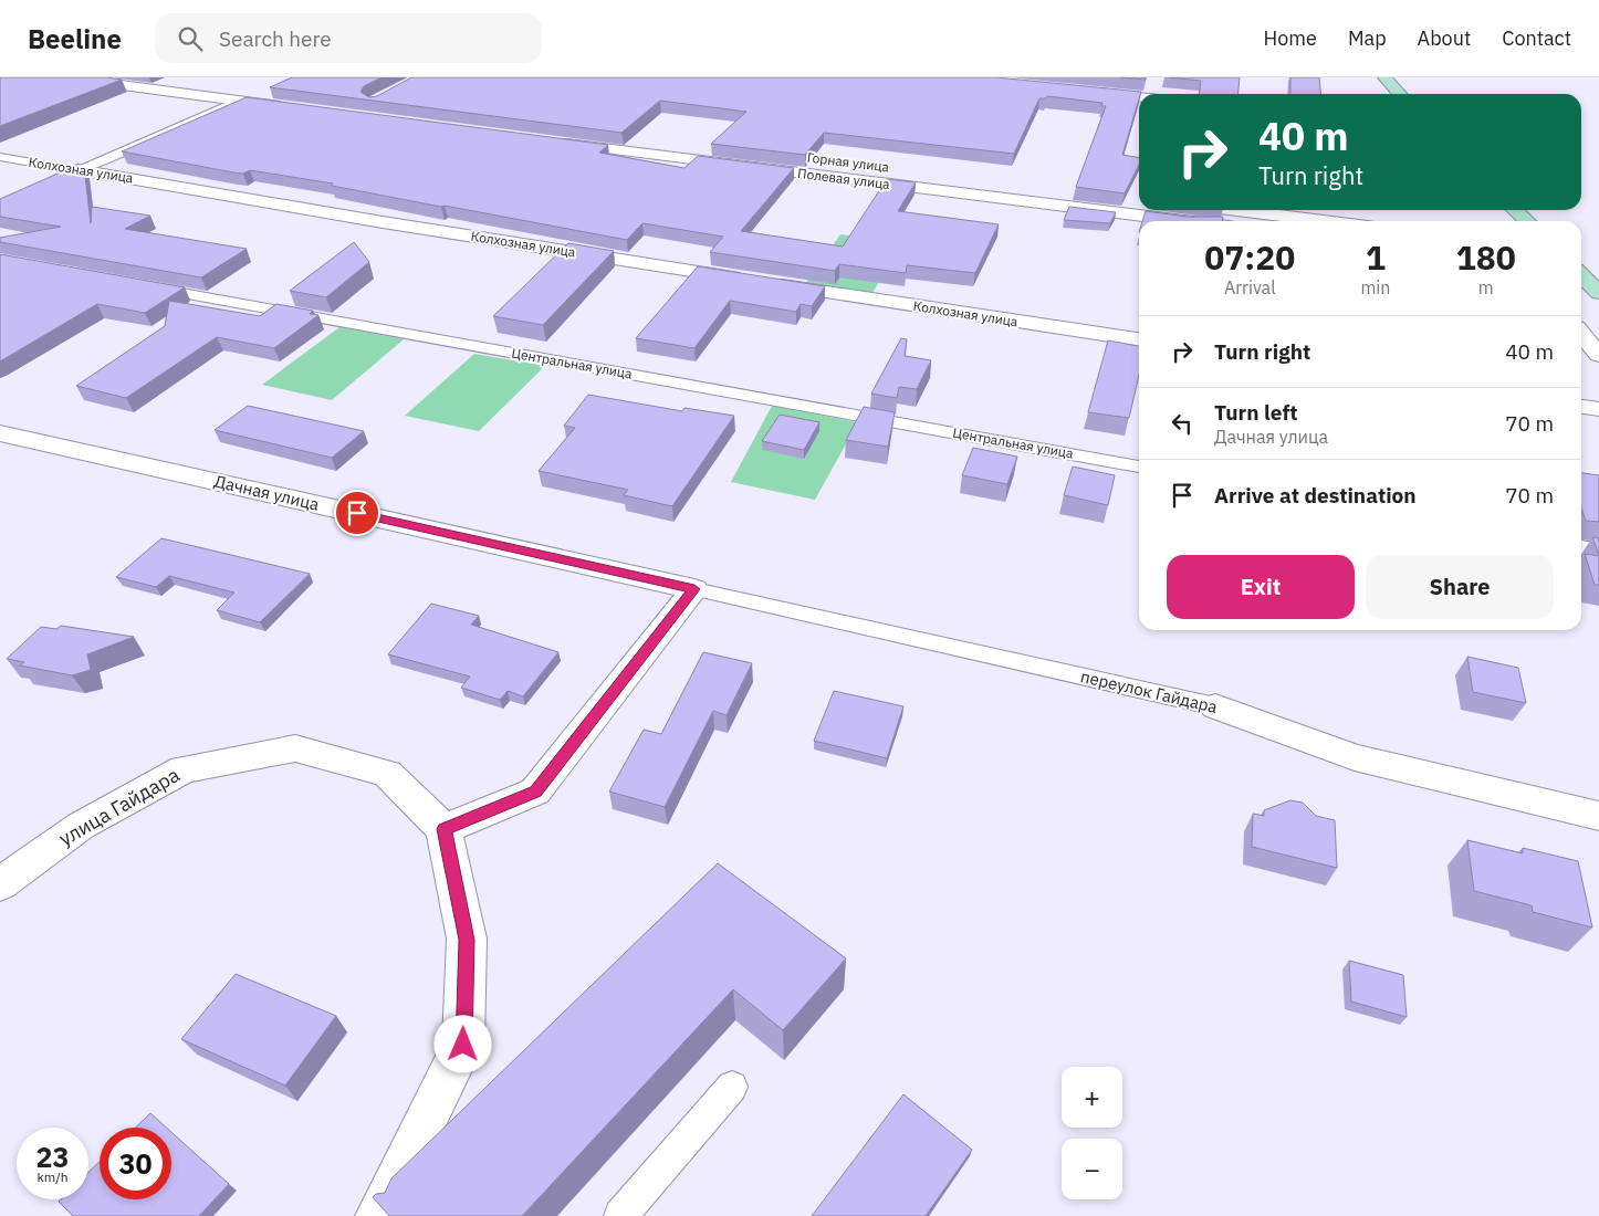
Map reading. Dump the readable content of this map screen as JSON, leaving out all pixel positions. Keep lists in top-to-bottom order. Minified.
{"streets":{"street":["Колхозная улица","Полевая улица","Дачная улица","переулок Гайдара","улица Гайдара"],"lane":["Центральная улица"]},"crossings":[["Дачная улица","переулок Гайдара"]],"page":{"header":"Beeline","search":"Search here","nav":["Home","Map","About","Contact"],"turn":["40 m","Turn right"],"eta":["07:20","Arrival","1","min","180","m"],"list":[{"name":"Turn right","value":"40 m"},{"name":"Turn left","note":"Дачная улица","value":"70 m"},{"name":"Arrive at destination","value":"70 m"}],"buttons":["Exit","Share"],"map_buttons":["+","−"],"speed":"23 km/h","limit":"30"}}
